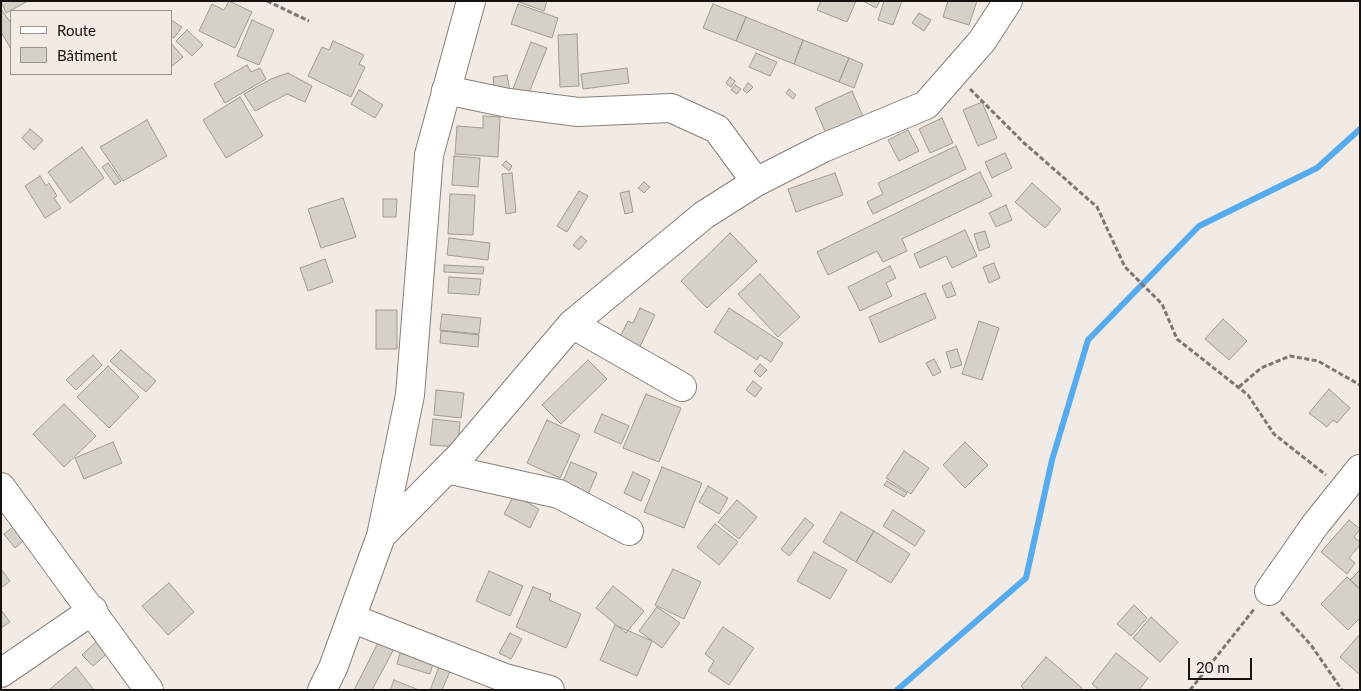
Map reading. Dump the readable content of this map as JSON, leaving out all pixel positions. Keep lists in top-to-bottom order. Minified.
{"legend":["Route","Bâtiment"],"scale_bar":"20 m"}
